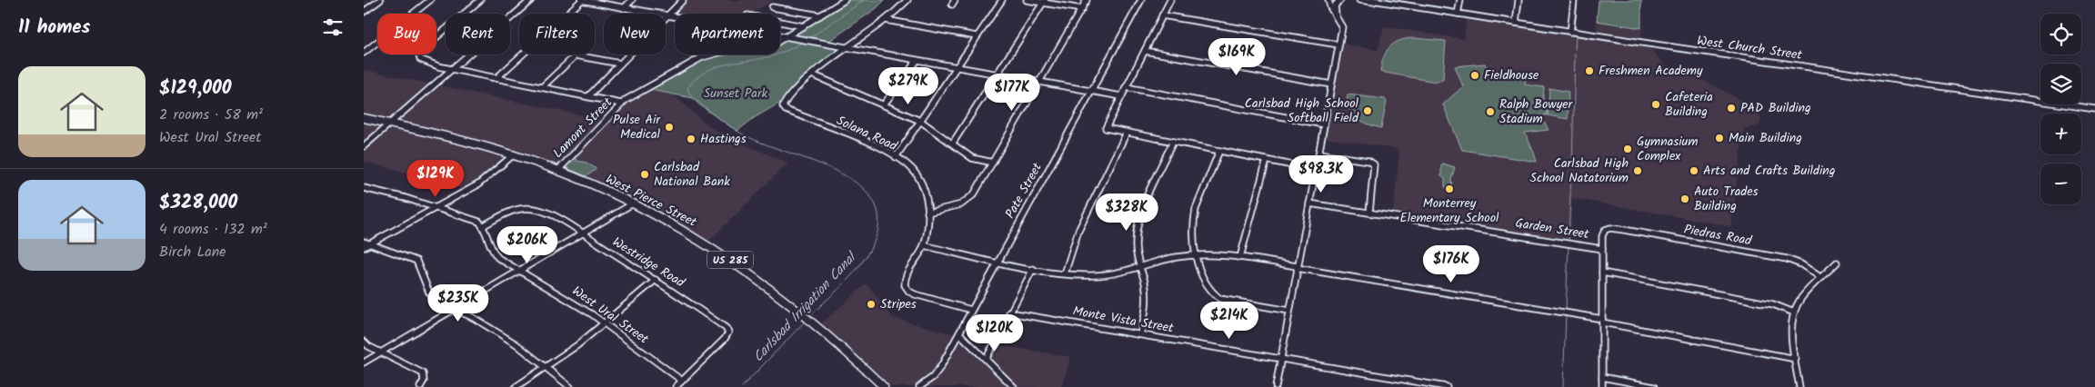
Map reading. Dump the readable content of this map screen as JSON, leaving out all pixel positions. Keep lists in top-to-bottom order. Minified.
{"streets":{"highway":["West Pierce Street","US 285"],"street":["West Church Street","Lamont Street","Solana Road","Pate Street","Garden Street","Piedras Road","Westridge Road","West Ural Street","Monte Vista Street"]},"crossings":[["Lamont Street","West Pierce Street"],["Solana Road","Pate Street"],["Garden Street","Piedras Road"],["Westridge Road","West Ural Street"]],"water":["Carlsbad Irrigation Canal"],"parks":["Sunset Park"],"places":["Freshmen Academy","Fieldhouse","Cafeteria Building","PAD Building","Carlsbad High School Softball Field","Ralph Bowyer Stadium","Pulse Air Medical","Main Building","Hastings","Gymnasium Complex","Carlsbad High School Natatorium","Arts and Crafts Building","Carlsbad National Bank","Monterrey Elementary School","Auto Trades Building","Stripes"],"page":{"heading":"11 homes","map_buttons":["+","−"],"chip":["Buy","Rent","Filters","New","Apartment"],"price":["$169K","$279K","$177K","$98.3K","$129K","$328K","$206K","$176K","$235K","$214K","$120K"],"list":[{"name":"$129,000","note":"2 rooms · 58 m² · West Ural Street"},{"name":"$328,000","note":"4 rooms · 132 m² · Birch Lane"}]}}
